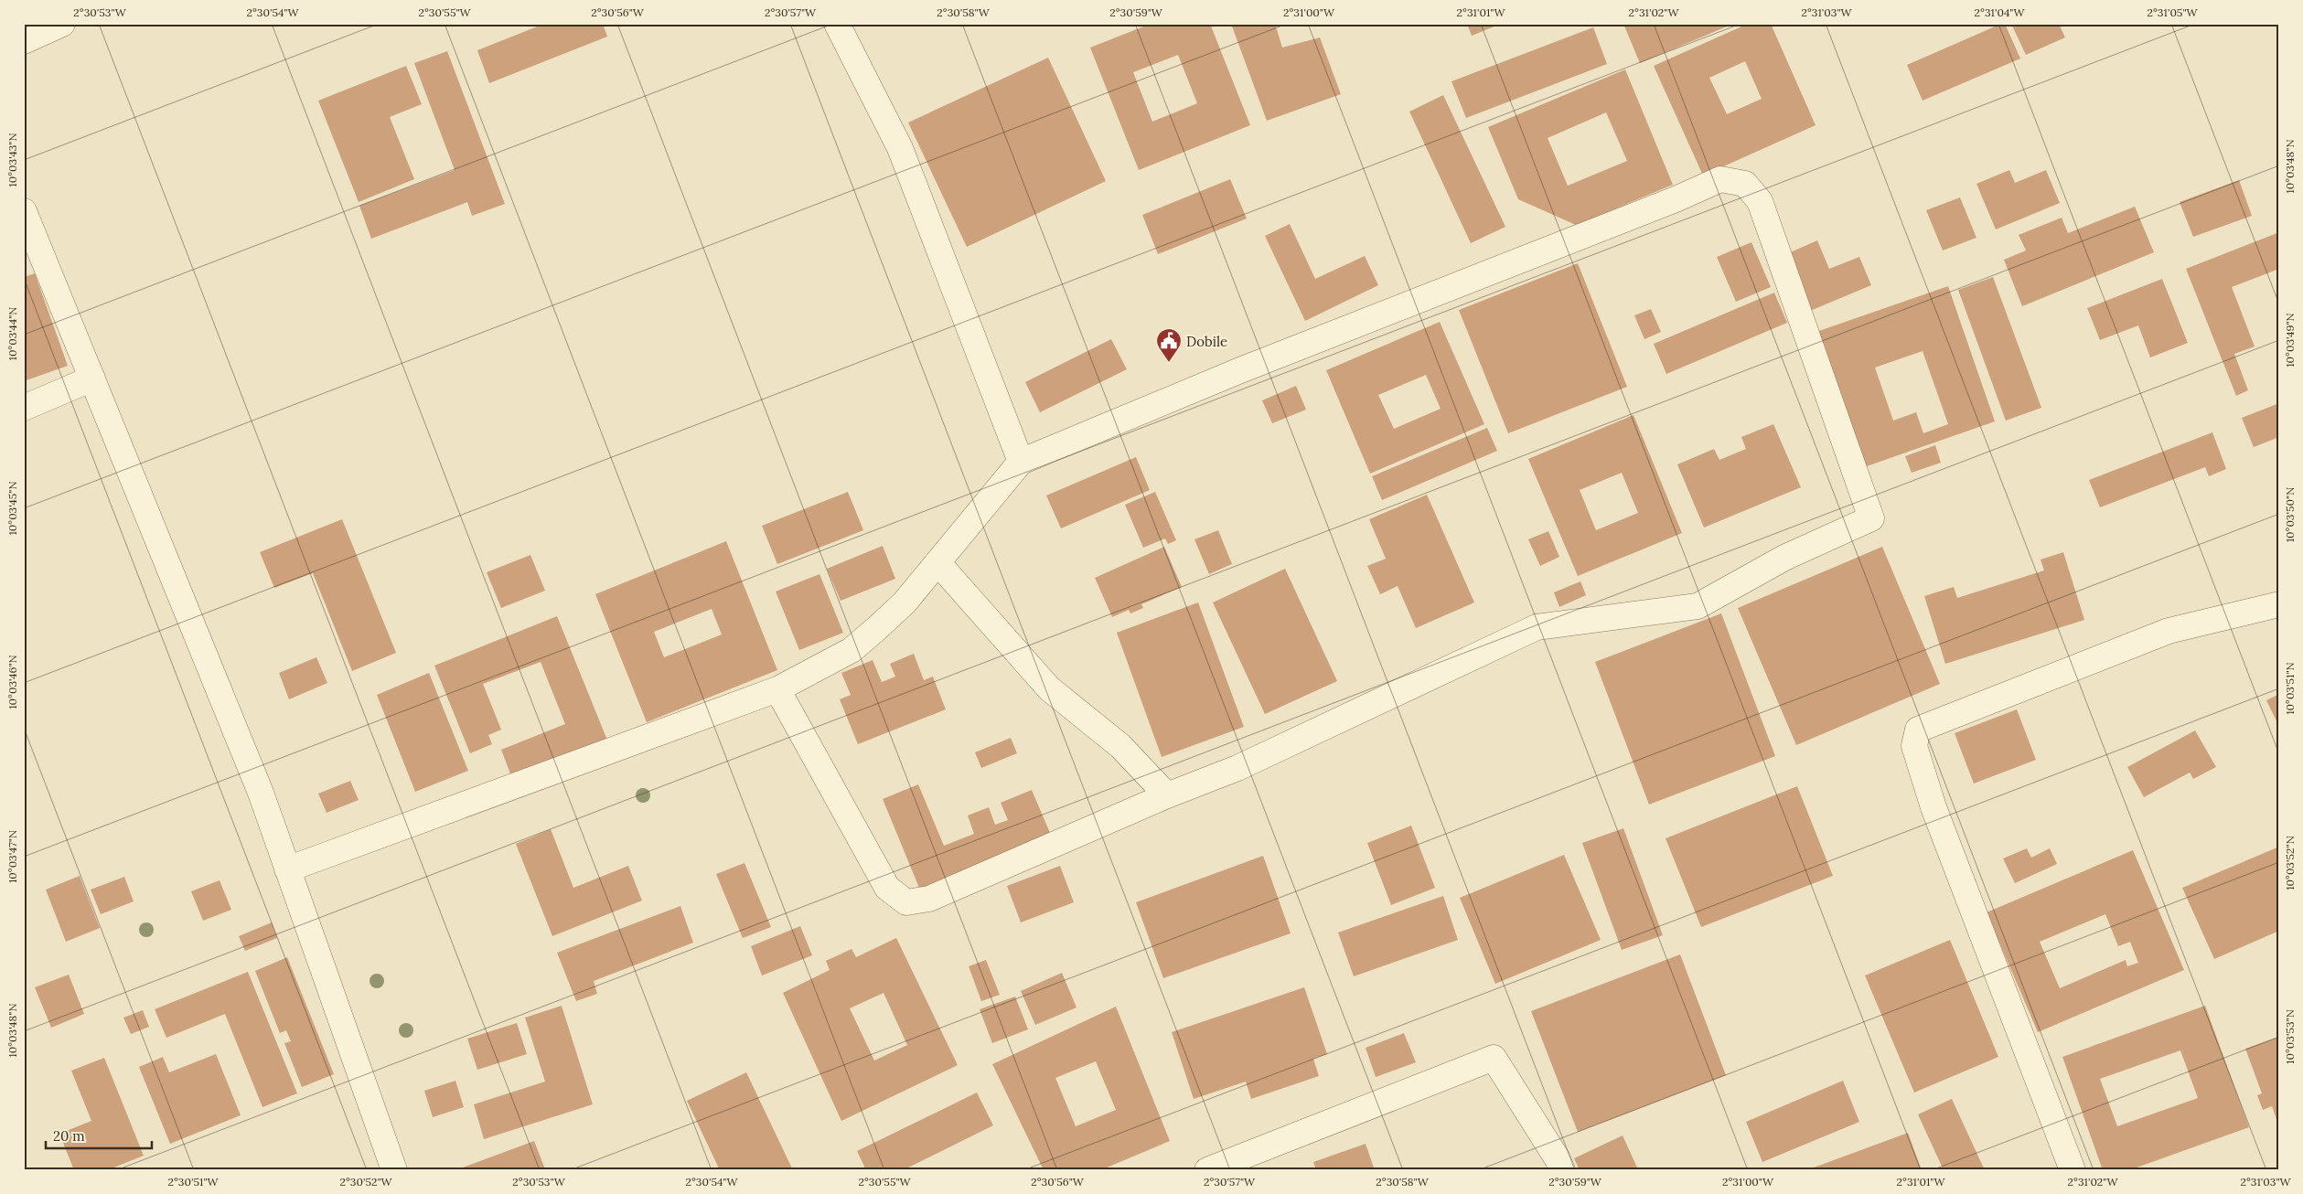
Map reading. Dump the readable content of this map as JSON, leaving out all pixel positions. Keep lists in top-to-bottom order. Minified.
{"places":{"public building":["Dobile"]},"scale_bar":"20 m","coordinates":["2°30'53\"W","2°30'54\"W","2°30'55\"W","2°30'56\"W","2°30'57\"W","2°30'58\"W","2°30'59\"W","2°31'00\"W","2°31'01\"W","2°31'02\"W","2°31'03\"W","2°31'04\"W","2°31'05\"W","10°03'43\"N","10°03'48\"N","10°03'44\"N","10°03'49\"N","10°03'45\"N","10°03'50\"N","10°03'46\"N","10°03'51\"N","10°03'47\"N","10°03'52\"N","10°03'53\"N","2°30'51\"W","2°30'52\"W"]}
